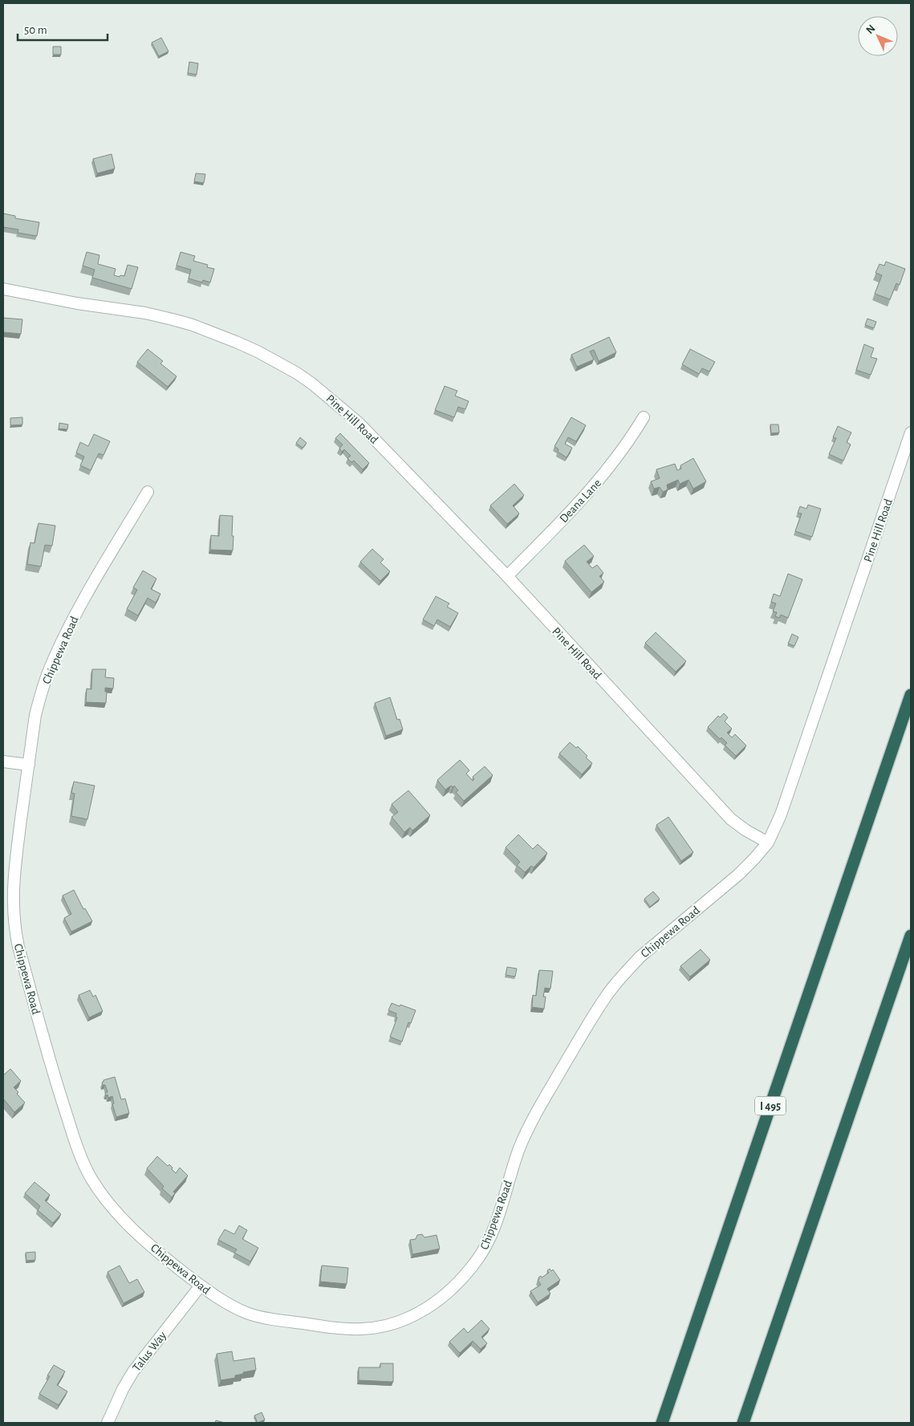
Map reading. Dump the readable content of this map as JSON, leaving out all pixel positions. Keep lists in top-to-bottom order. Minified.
{"streets":{"highway":["I 495"],"street":["Pine Hill Road","Deana Lane","Chippewa Road","Talus Way"]},"crossings":[["Pine Hill Road","Deana Lane"],["Pine Hill Road","Chippewa Road"],["Chippewa Road","Talus Way"]],"scale_bar":"50 m","north":"top left"}
